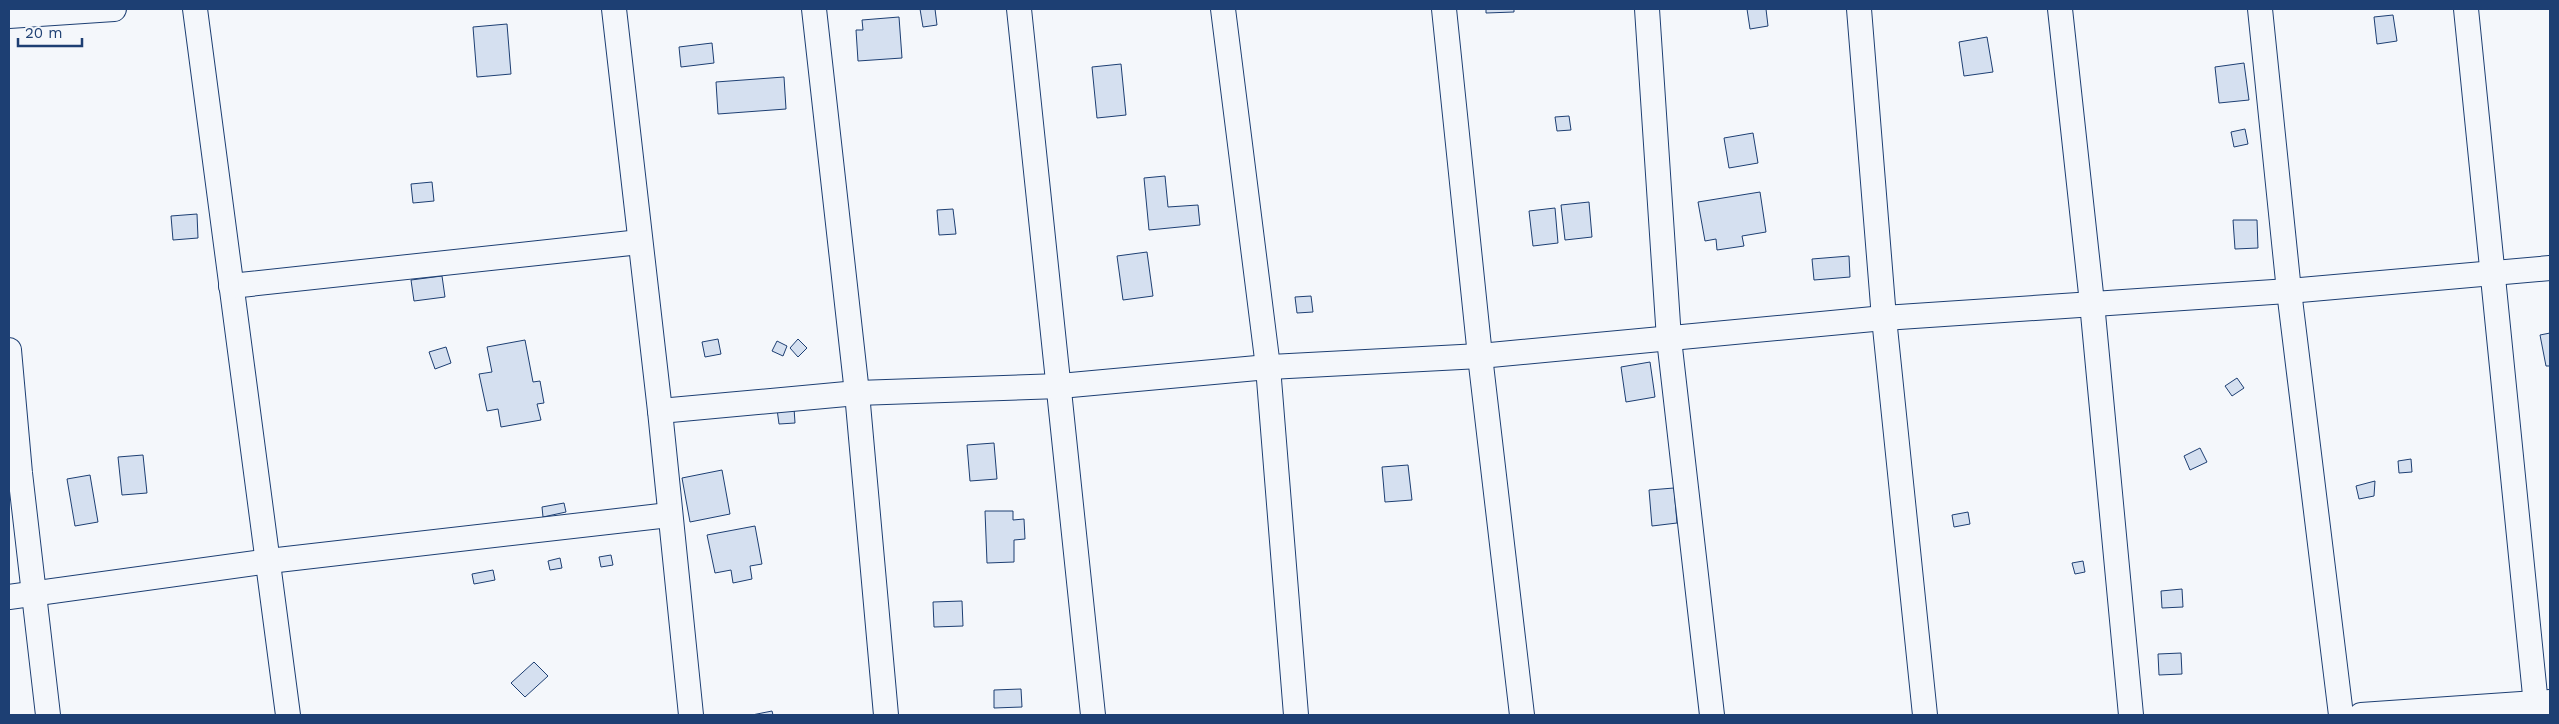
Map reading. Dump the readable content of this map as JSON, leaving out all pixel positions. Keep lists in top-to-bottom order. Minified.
{"scale_bar":"20 m"}
